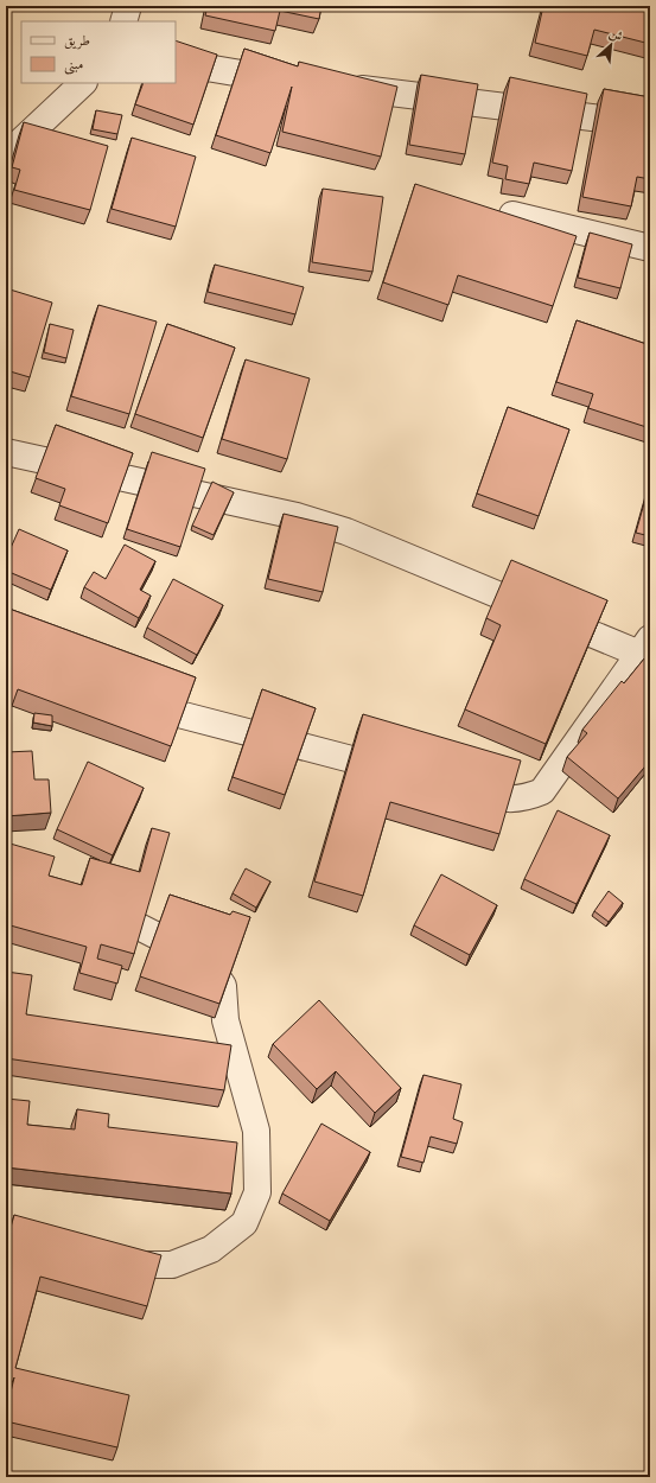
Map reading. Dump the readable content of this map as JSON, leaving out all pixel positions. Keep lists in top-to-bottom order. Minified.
{"legend":["طريق","مبنى"],"north":"top right"}
